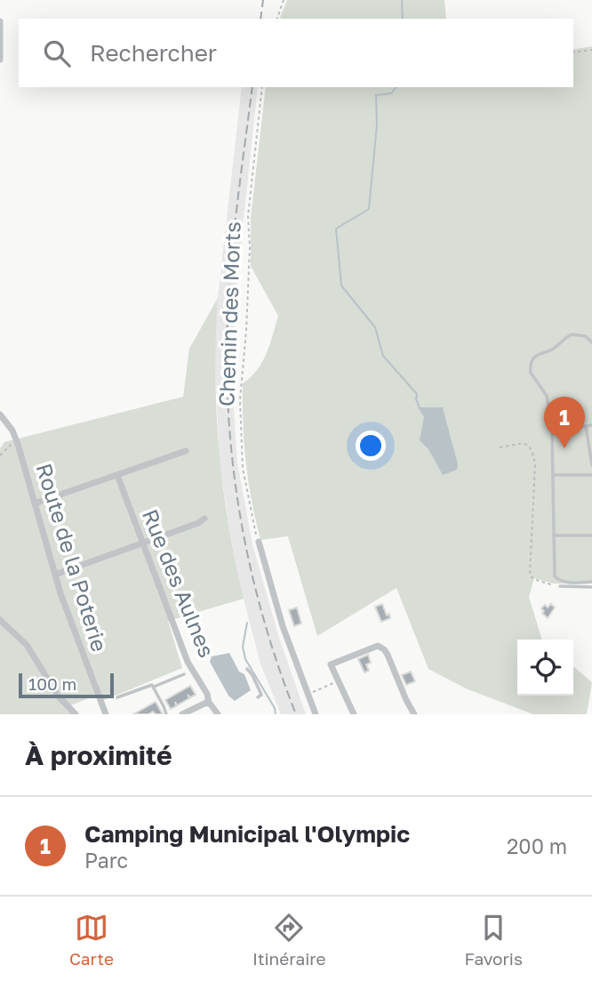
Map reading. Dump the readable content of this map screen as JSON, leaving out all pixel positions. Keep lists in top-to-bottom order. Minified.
{"streets":{"street":["Route de la Poterie","Rue des Aulnes"],"path":["Chemin des Morts"]},"scale_bar":"100 m","page":{"search":"Rechercher","pins":"1","scale":"100 m","heading":"À proximité","list":[{"mark":"1","name":"Camping Municipal l'Olympic","note":"Parc","value":"200 m"}],"nav":["Carte","Itinéraire","Favoris"]}}
